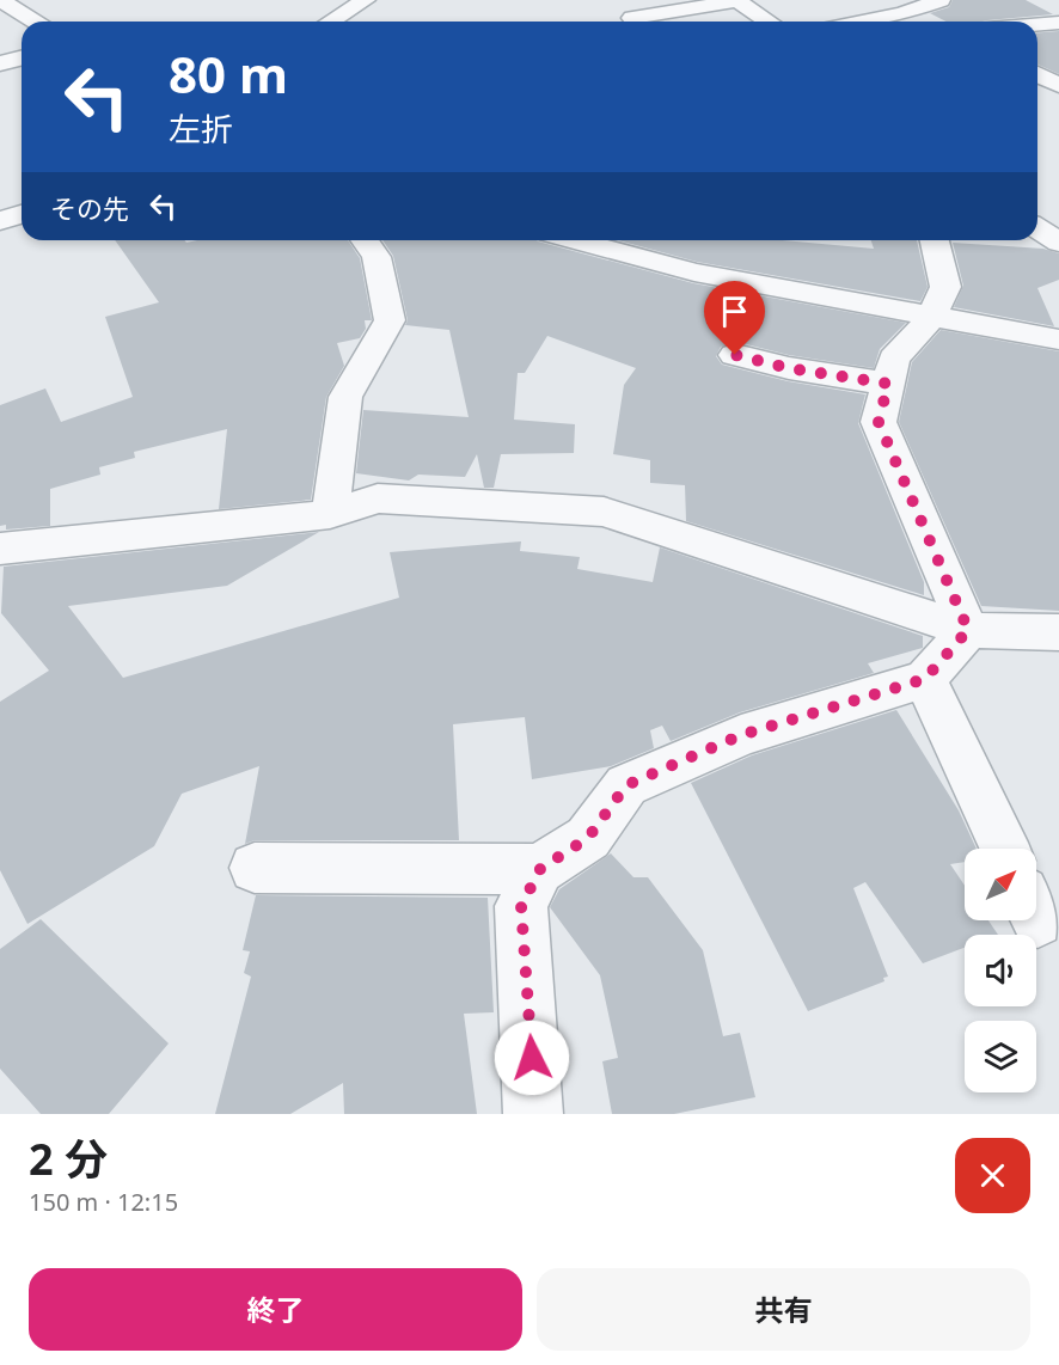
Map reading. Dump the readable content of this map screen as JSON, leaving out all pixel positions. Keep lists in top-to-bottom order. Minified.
{"north":"top right","page":{"turn":["80 m","左折"],"then":"その先","heading":["2 分","150 m · 12:15"],"buttons":["終了","共有"]}}
